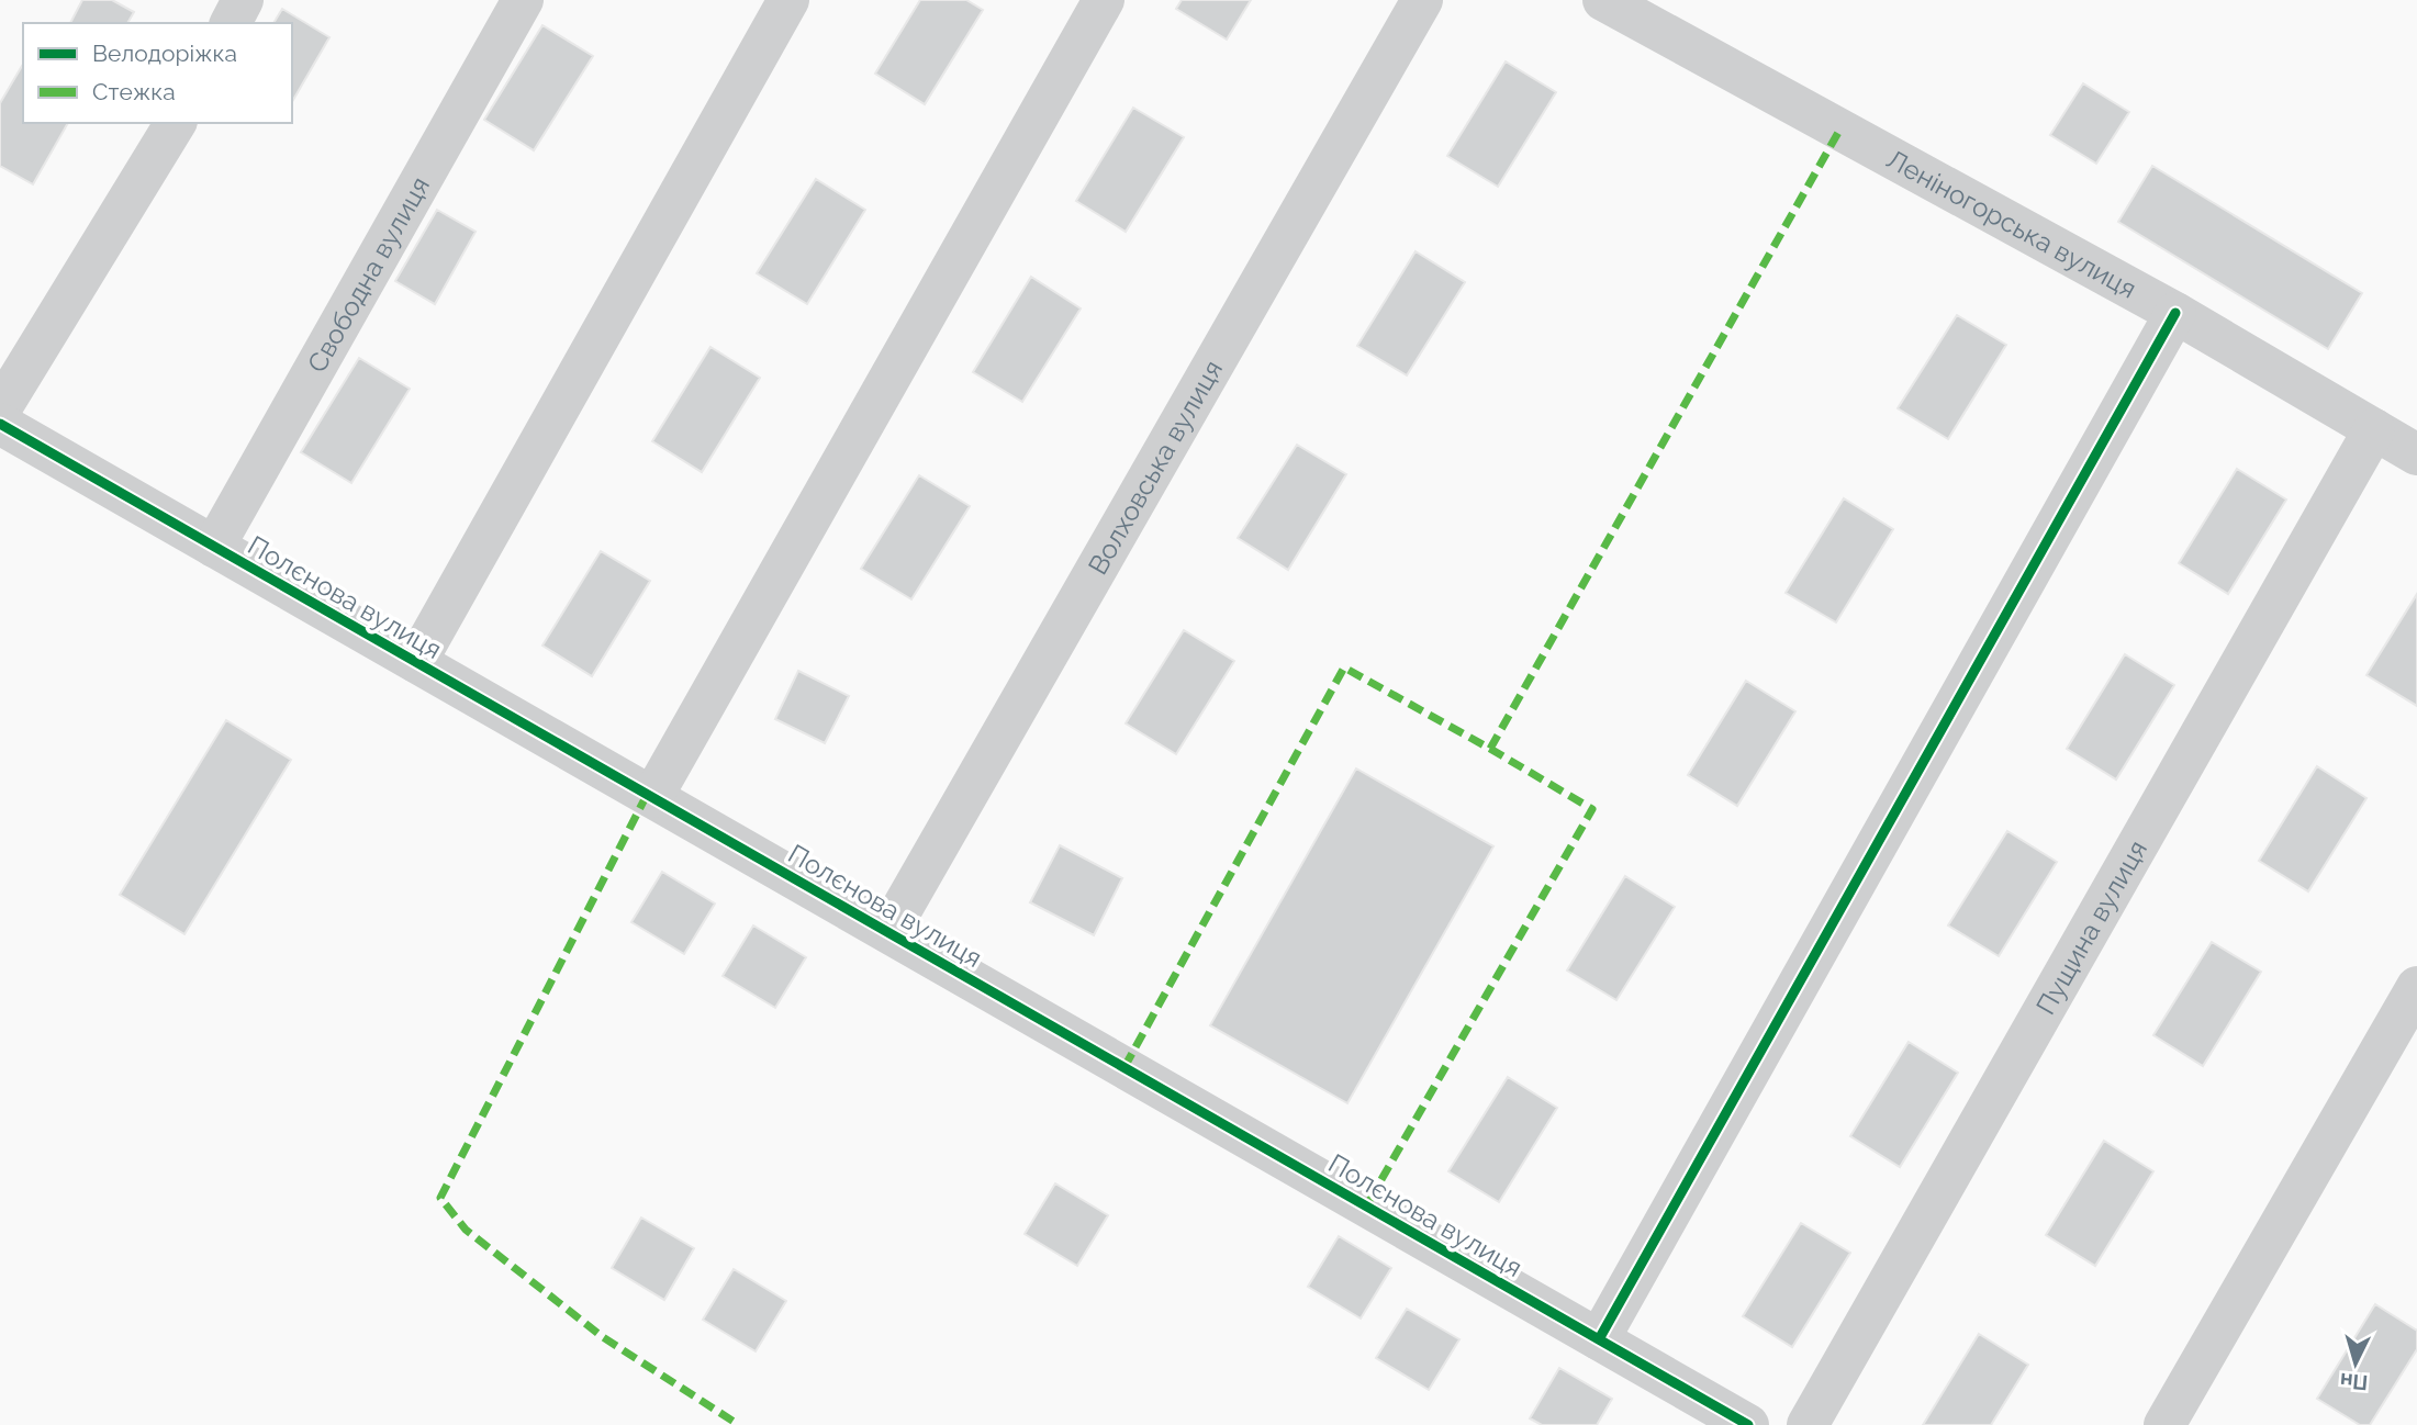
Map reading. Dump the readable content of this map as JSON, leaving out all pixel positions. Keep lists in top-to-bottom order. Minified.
{"streets":{"street":["Леніногорська вулиця","Свободна вулиця","Волховська вулиця","Полєнова вулиця","Пущина вулиця"]},"crossings":[["Леніногорська вулиця","Пущина вулиця"],["Свободна вулиця","Полєнова вулиця"],["Волховська вулиця","Полєнова вулиця"]],"legend":["Велодоріжка","Стежка"],"north":"bottom"}
